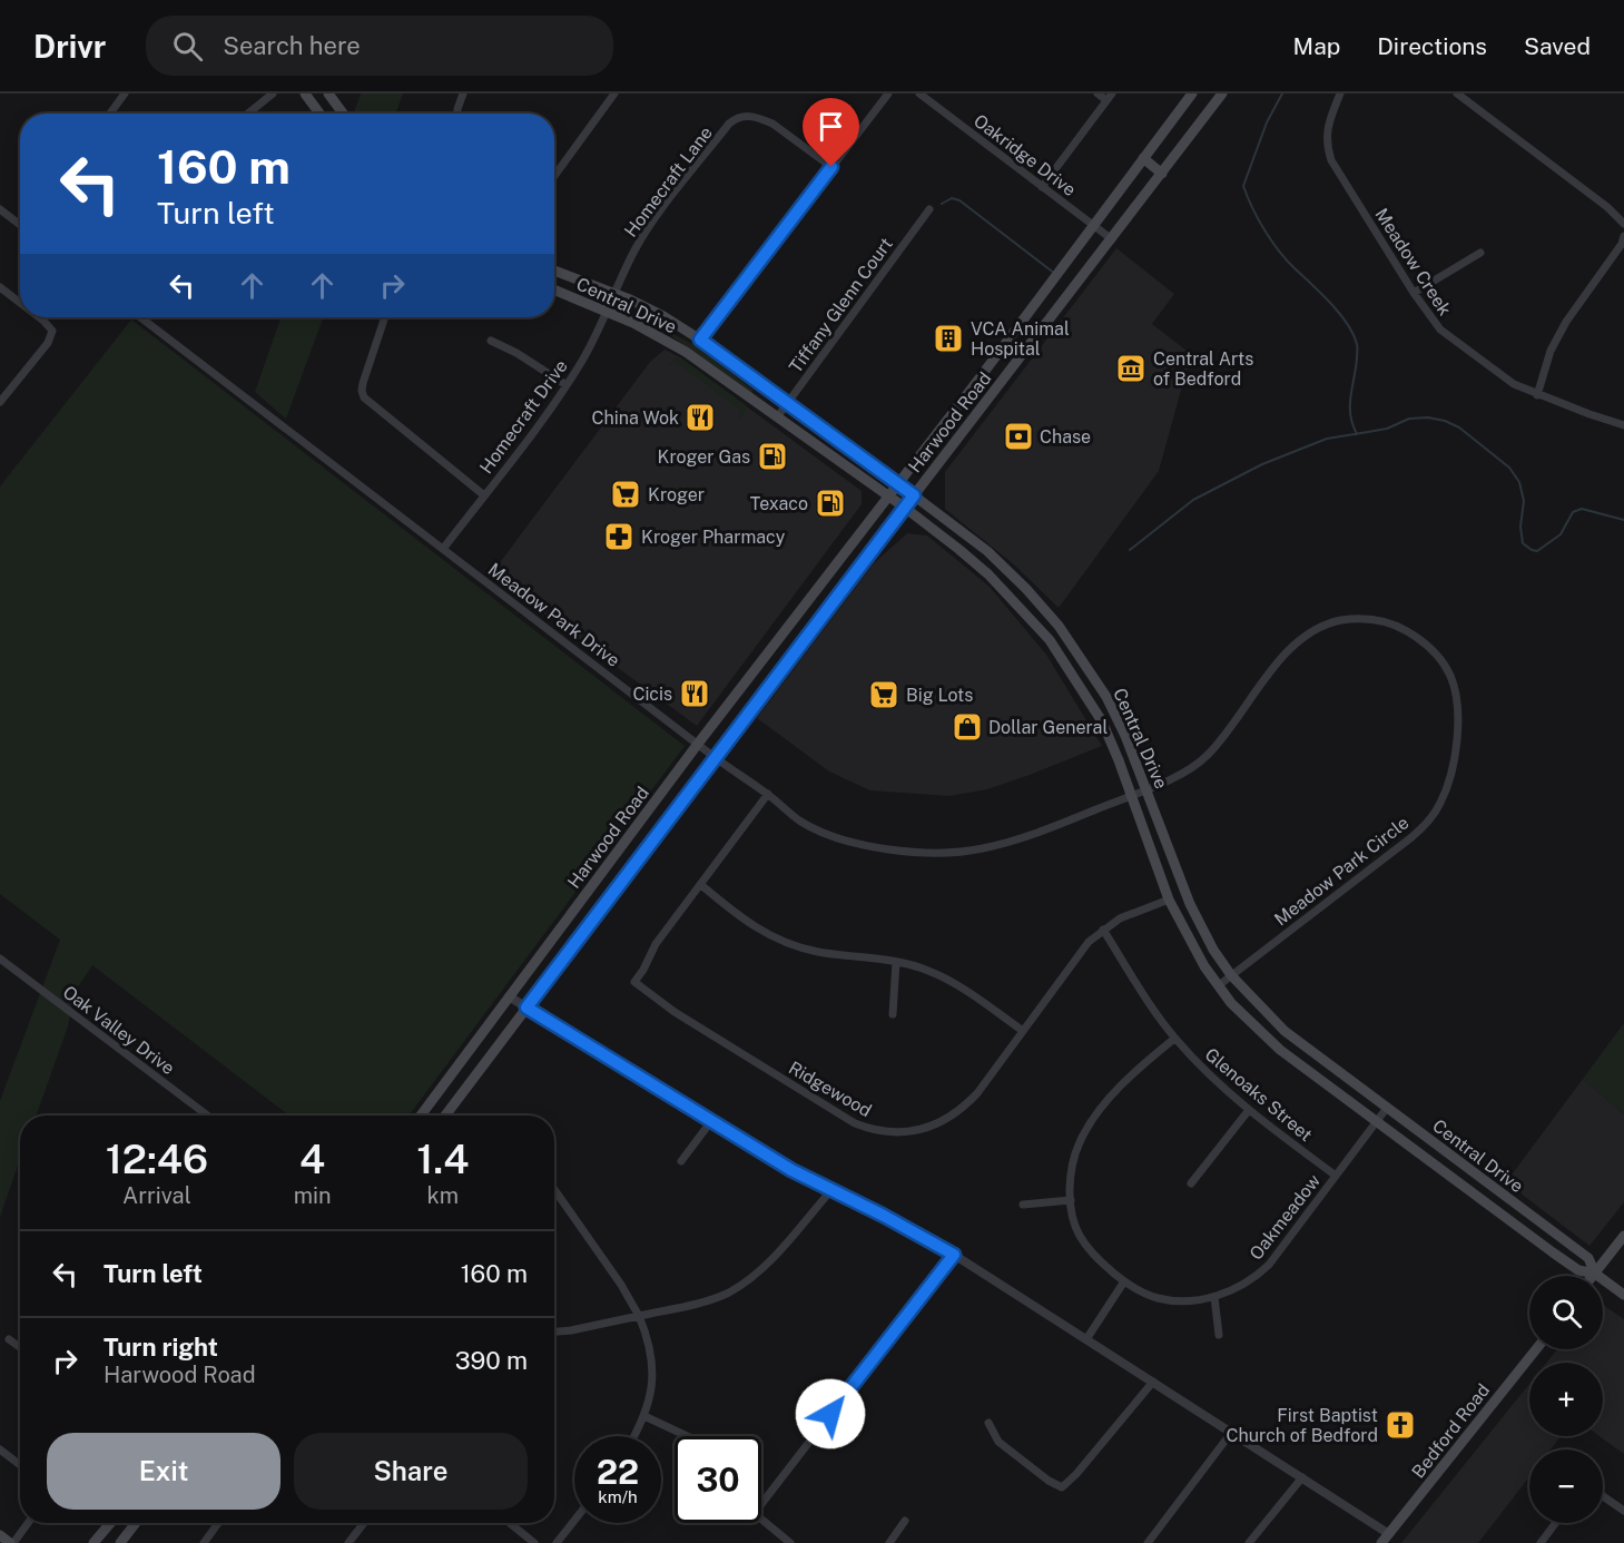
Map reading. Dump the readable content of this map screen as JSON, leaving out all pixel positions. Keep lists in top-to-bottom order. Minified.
{"streets":{"main road":["Central Drive","Harwood Road","Bedford Road"],"street":["Oakridge Drive","Homecraft Lane","Meadow Creek","Tiffany Glenn Court","Homecraft Drive","Meadow Park Drive","Meadow Park Circle","Oak Valley Drive","Ridgewood","Glenoaks Street","Oakmeadow"]},"crossings":[["Oakridge Drive","Harwood Road"],["Homecraft Lane","Central Drive"],["Homecraft Lane","Homecraft Drive"],["Central Drive","Tiffany Glenn Court"],["Central Drive","Homecraft Drive"],["Central Drive","Harwood Road"],["Central Drive","Meadow Park Drive"],["Central Drive","Meadow Park Circle"],["Central Drive","Ridgewood"],["Central Drive","Oakmeadow"],["Homecraft Drive","Meadow Park Drive"],["Harwood Road","Meadow Park Drive"],["Meadow Park Drive","Meadow Park Circle"],["Meadow Park Drive","Ridgewood"],["Ridgewood","Glenoaks Street"],["Glenoaks Street","Oakmeadow"]],"places":{"building":["VCA Animal Hospital"],"museum":["Central Arts of Bedford"],"restaurant":["China Wok","Cicis"],"bank":["Chase"],"fuel station":["Kroger Gas","Texaco"],"supermarket":["Kroger","Big Lots"],"pharmacy":["Kroger Pharmacy"],"shop":["Dollar General"],"church":["First Baptist Church of Bedford"]},"page":{"header":"Drivr","search":"Search here","nav":["Map","Directions","Saved"],"turn":["160 m","Turn left"],"eta":["12:46","Arrival","4","min","1.4","km"],"list":[{"name":"Turn left","value":"160 m"},{"name":"Turn right","note":"Harwood Road","value":"390 m"}],"map_buttons":["+","−"],"buttons":["Exit","Share"],"speed":"22 km/h","limit":"30"}}
